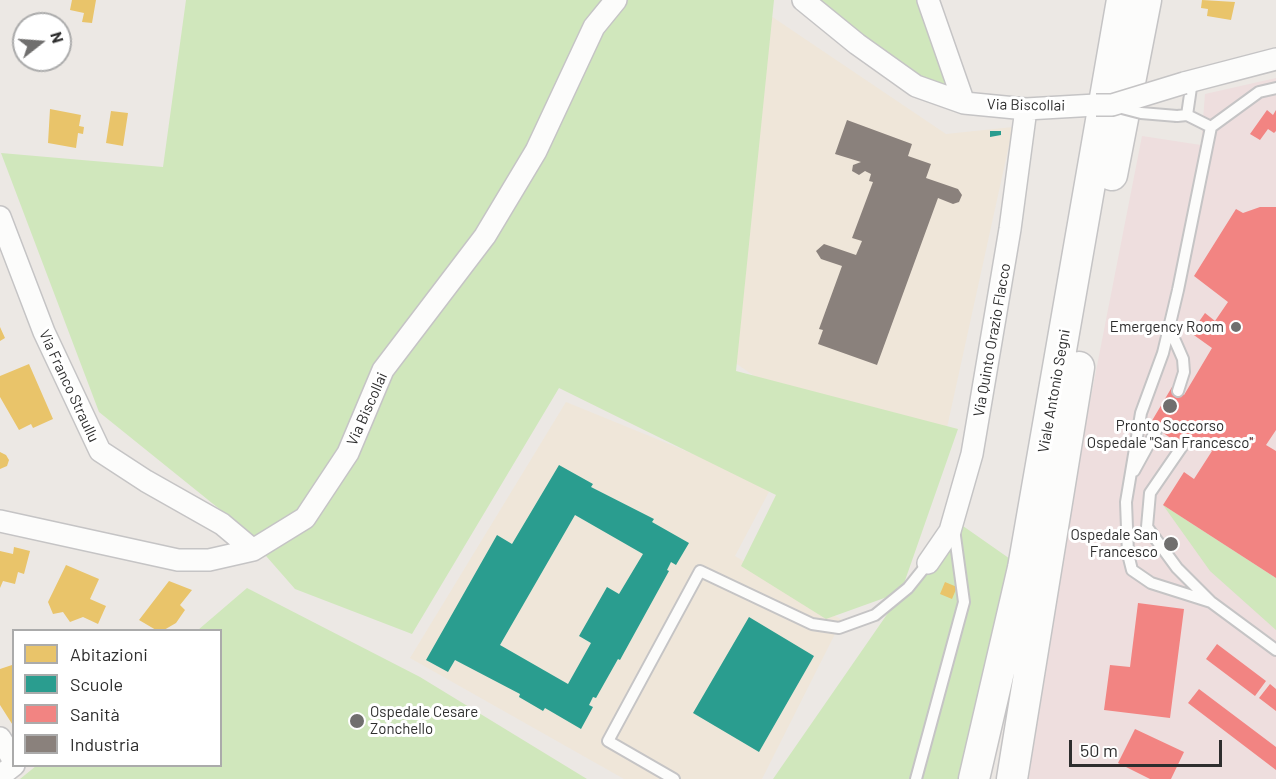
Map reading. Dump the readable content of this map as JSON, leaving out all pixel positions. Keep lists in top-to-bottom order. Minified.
{"streets":{"main road":["Viale Antonio Segni"],"street":["Via Biscollai","Via Quinto Orazio Flacco","Via Franco Straullu"]},"crossings":[["Via Biscollai","Via Quinto Orazio Flacco"],["Via Biscollai","Via Franco Straullu"]],"places":["Emergency Room","Pronto Soccorso Ospedale \"San Francesco\"","Ospedale San Francesco","Ospedale Cesare Zonchello"],"legend":["Abitazioni","Scuole","Sanità","Industria"],"scale_bar":"50 m","north":"right"}
